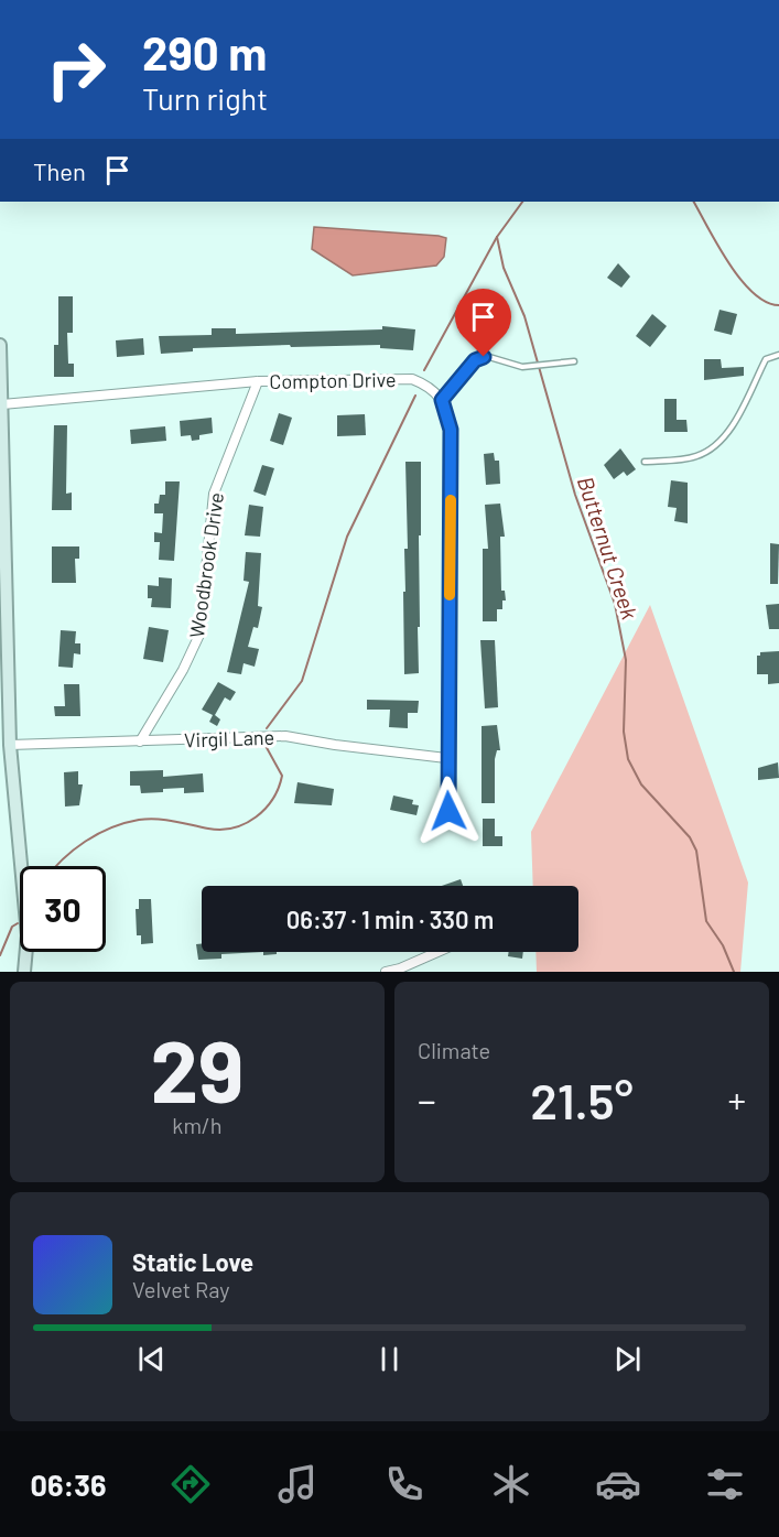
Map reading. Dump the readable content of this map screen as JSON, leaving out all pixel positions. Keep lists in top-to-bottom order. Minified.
{"streets":{"street":["Compton Drive","Woodbrook Drive","Virgil Lane"]},"crossings":[["Compton Drive","Woodbrook Drive"],["Woodbrook Drive","Virgil Lane"]],"water":["Butternut Creek"],"page":{"turn":["290 m","Turn right"],"then":"Then","limit":"30","trip":"06:37 · 1 min · 330 m","tile":[["29","km/h"],"Climate"],"heat":["−","21.5°","+"],"song":["Static Love","Velvet Ray"],"tabs":"06:36"}}
